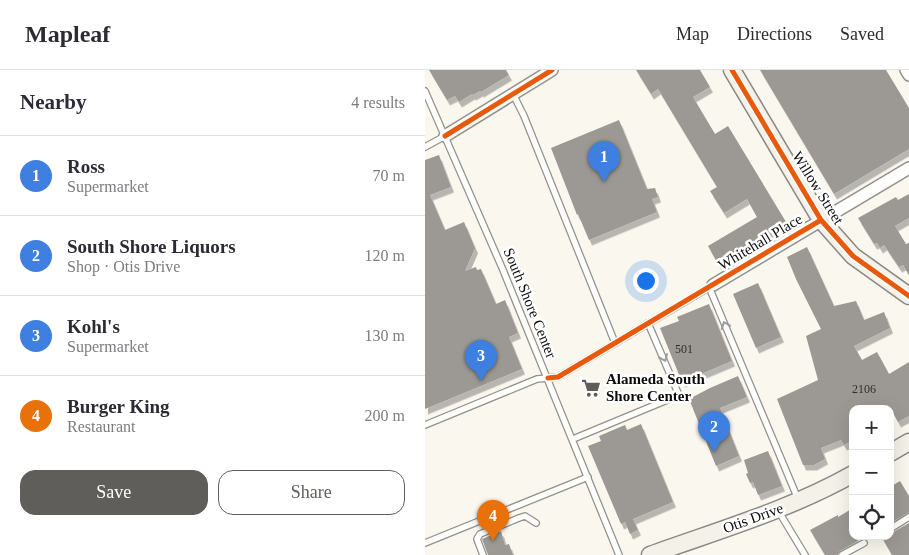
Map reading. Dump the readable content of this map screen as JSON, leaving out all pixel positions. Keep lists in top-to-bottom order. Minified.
{"streets":{"street":["Willow Street","Whitehall Place","Otis Drive"],"lane":["South Shore Center"]},"crossings":[["Willow Street","Whitehall Place"]],"places":{"supermarket":["Alameda South Shore Center"]},"house_numbers":["501","2106"],"page":{"header":"Mapleaf","nav":["Map","Directions","Saved"],"heading":["Nearby","4 results"],"list":[{"mark":"1","name":"Ross","note":"Supermarket","value":"70 m"},{"mark":"2","name":"South Shore Liquors","note":"Shop · Otis Drive","value":"120 m"},{"mark":"3","name":"Kohl's","note":"Supermarket","value":"130 m"},{"mark":"4","name":"Burger King","note":"Restaurant","value":"200 m"}],"pins":["1","3","2","4"],"map_buttons":["+","−"],"buttons":["Save","Share"]}}
